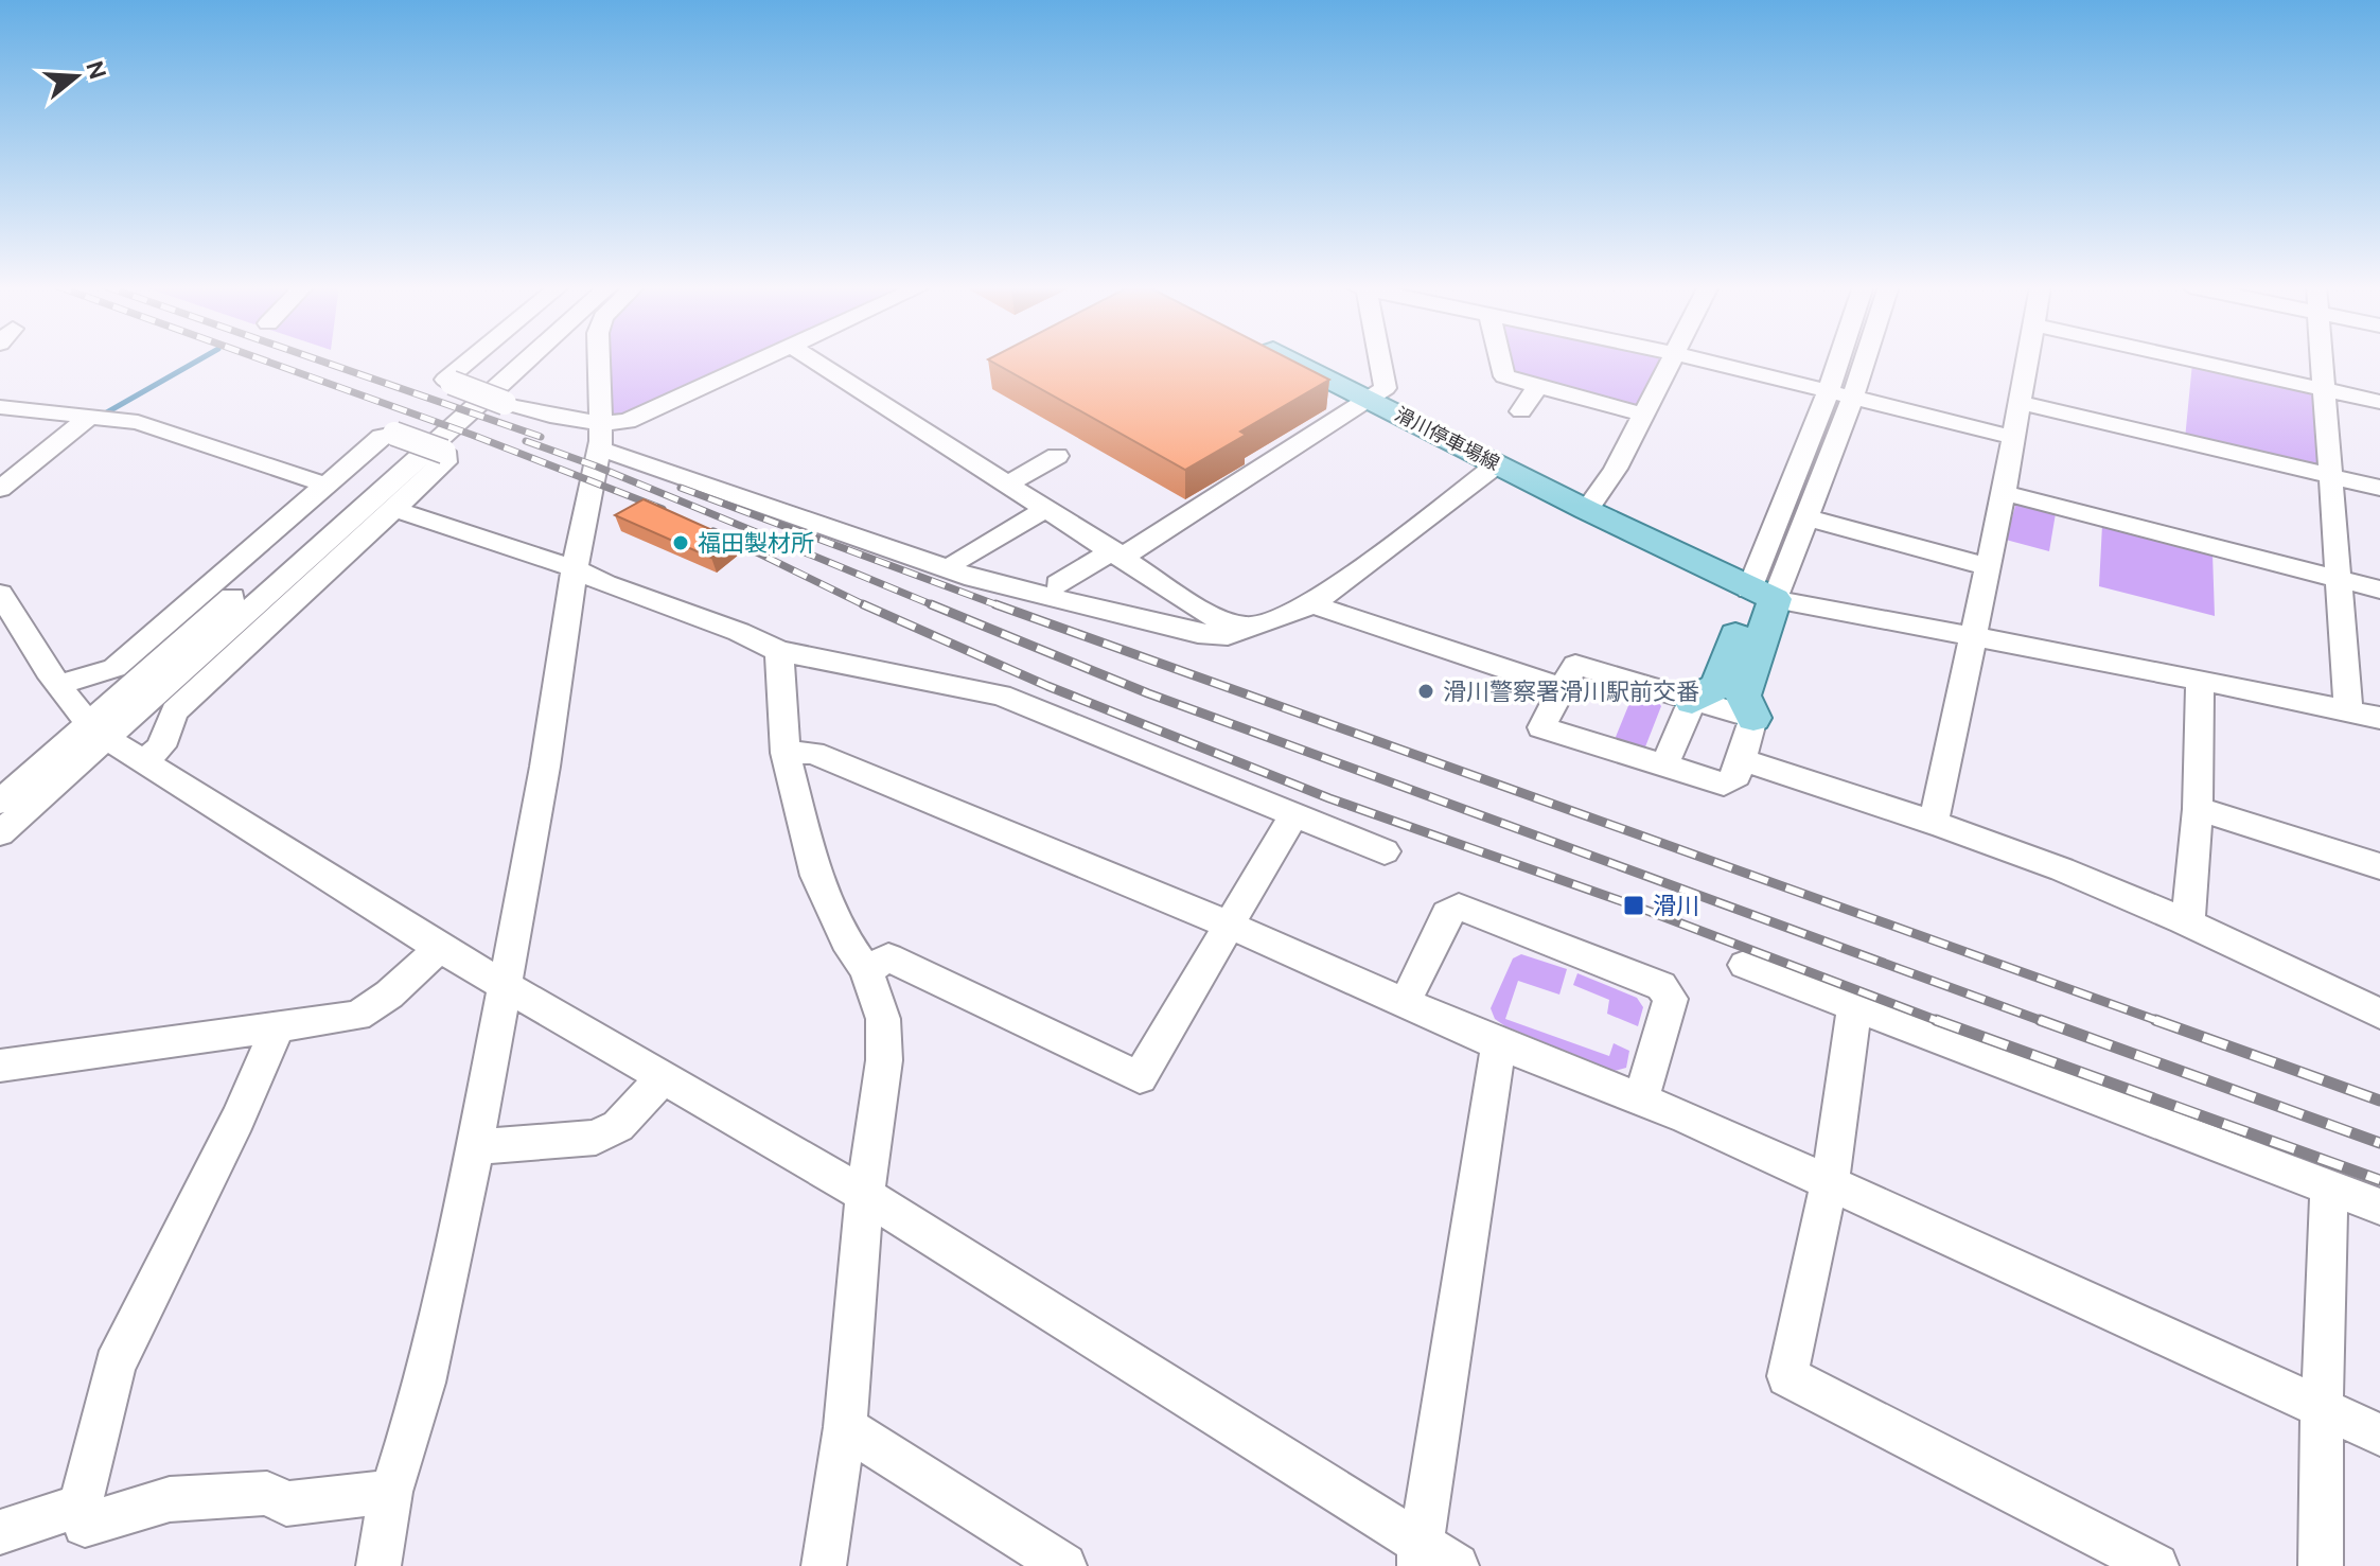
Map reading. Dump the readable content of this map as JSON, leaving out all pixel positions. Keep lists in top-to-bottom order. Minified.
{"streets":{"main road":["滑川停車場線"]},"places":{"other":["福田製材所","滑川警察署滑川駅前交番"],"transit":["滑川"]},"north":"right"}
